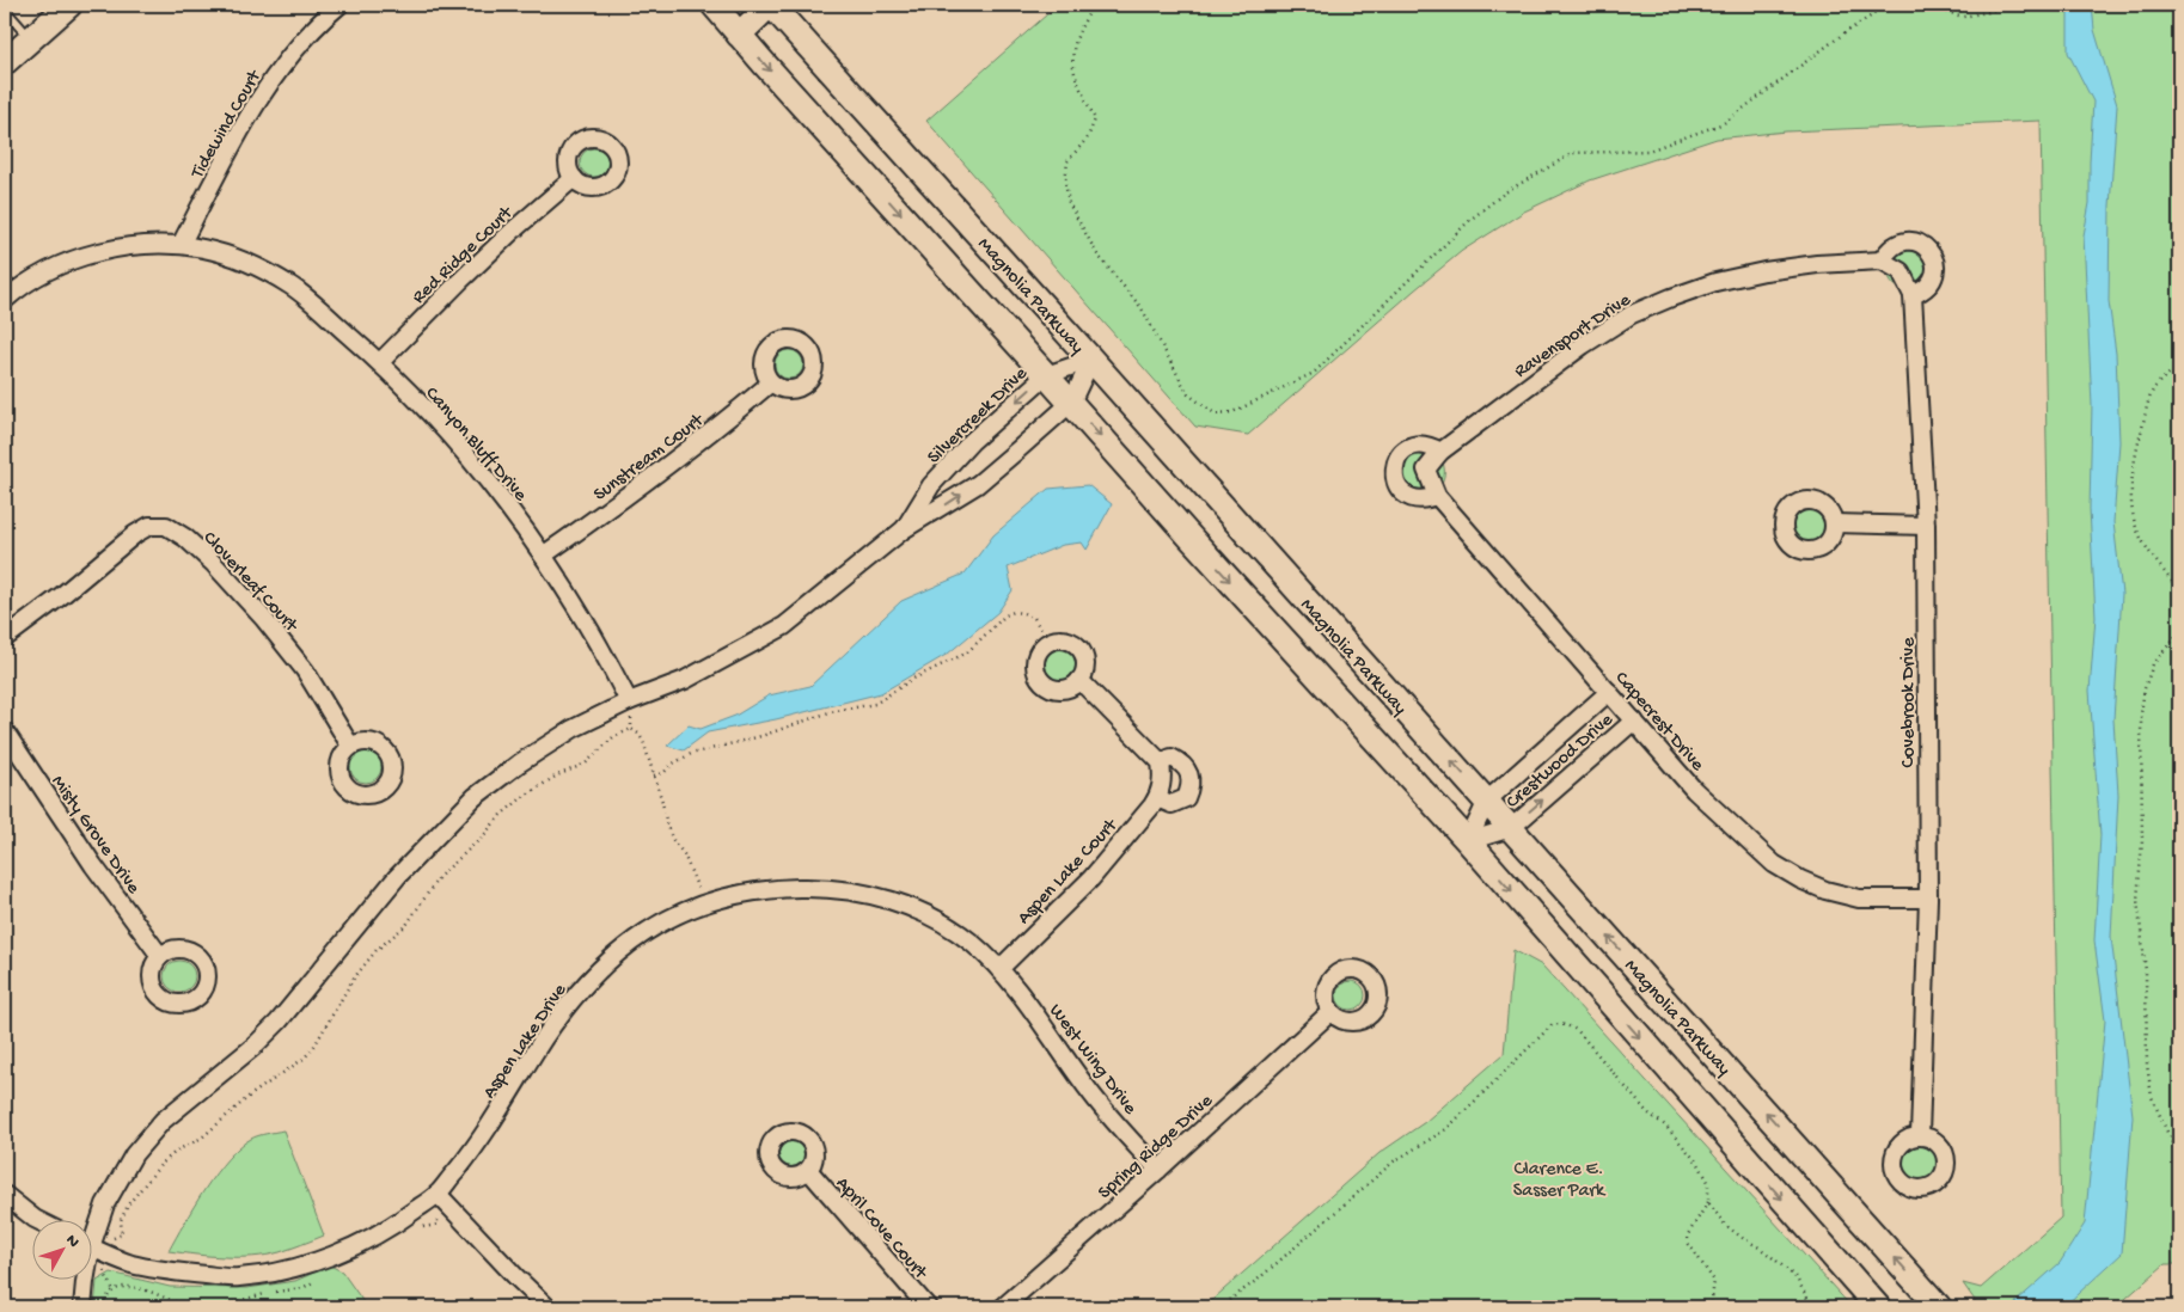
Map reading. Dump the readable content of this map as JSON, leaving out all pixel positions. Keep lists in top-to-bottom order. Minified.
{"streets":{"main road":["Magnolia Parkway"],"street":["Tidewind Court","Red Ridge Court","Ravensport Drive","Silvercreek Drive","Canyon Bluff Drive","Sunstream Court","Cloverleaf Court","Covebrook Drive","Capecrest Drive","Crestwood Drive","Misty Grove Drive","Aspen Lake Court","Aspen Lake Drive","West Wing Drive","Spring Ridge Drive","April Cove Court"]},"crossings":[["Tidewind Court","Canyon Bluff Drive"],["Red Ridge Court","Canyon Bluff Drive"],["Magnolia Parkway","Silvercreek Drive"],["Magnolia Parkway","Crestwood Drive"],["Ravensport Drive","Covebrook Drive"],["Ravensport Drive","Capecrest Drive"],["Silvercreek Drive","Canyon Bluff Drive"],["Canyon Bluff Drive","Sunstream Court"],["Covebrook Drive","Capecrest Drive"],["Capecrest Drive","Crestwood Drive"],["Aspen Lake Court","Aspen Lake Drive"],["Aspen Lake Court","West Wing Drive"],["Aspen Lake Drive","West Wing Drive"],["West Wing Drive","Spring Ridge Drive"]],"parks":["Clarence E. Sasser Park"],"north":"top right"}
